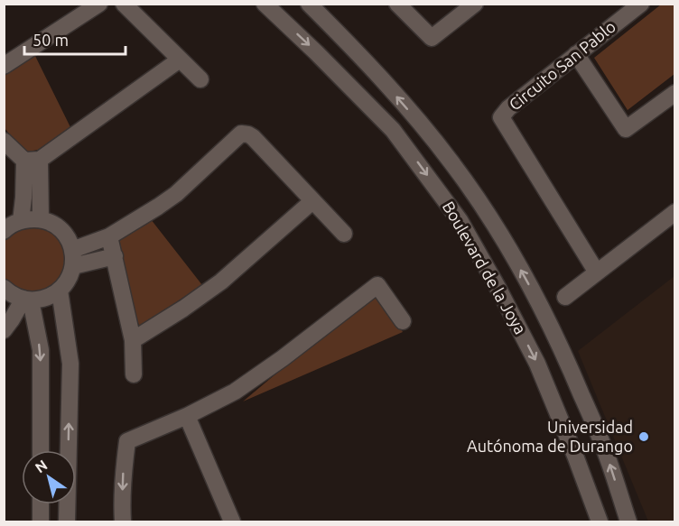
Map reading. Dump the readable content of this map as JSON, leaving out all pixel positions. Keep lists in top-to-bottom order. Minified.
{"streets":{"street":["Circuito San Pablo","Boulevard de la Joya"]},"places":["Universidad Autónoma de Durango"],"scale_bar":"50 m","north":"top left"}
